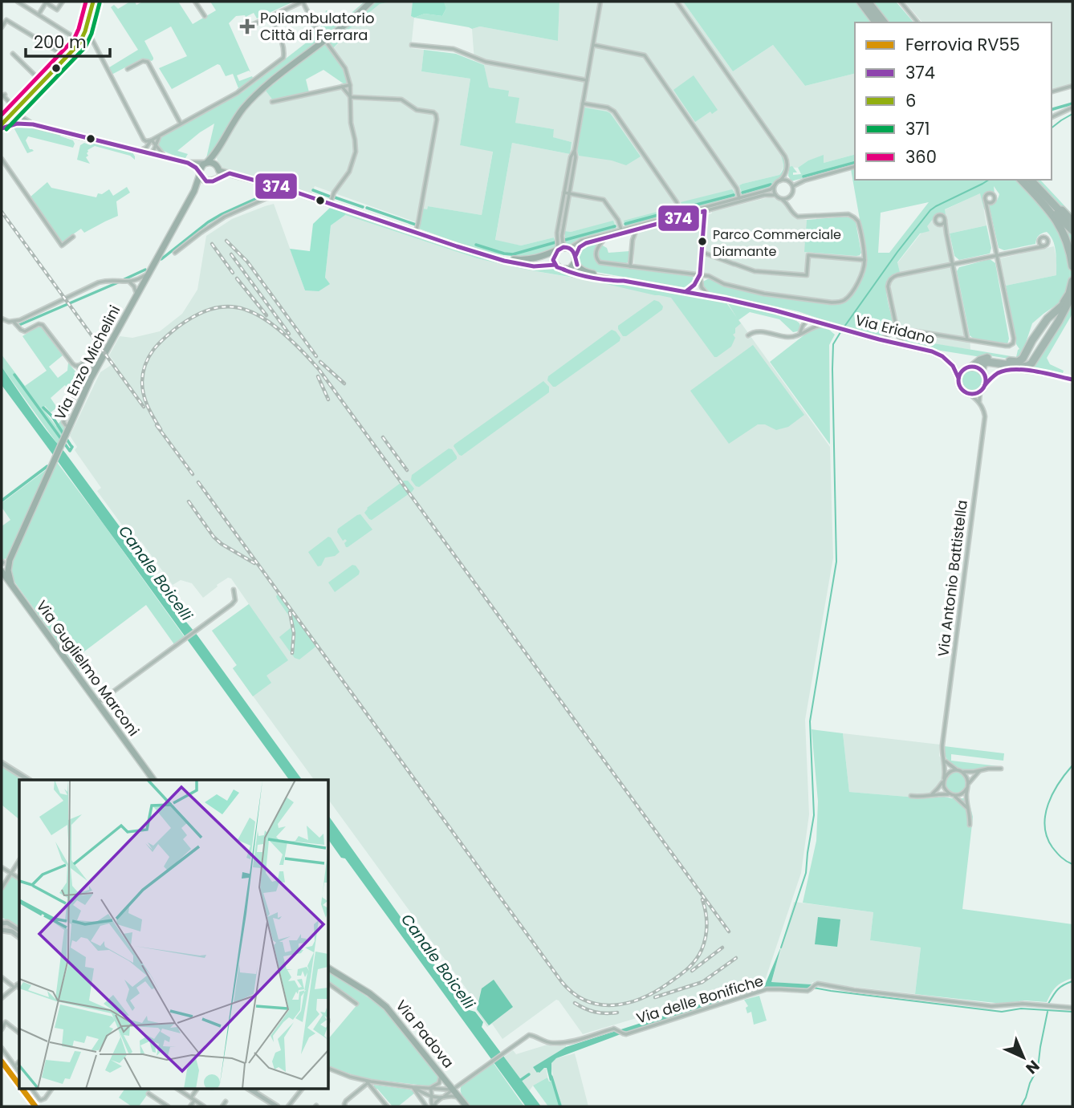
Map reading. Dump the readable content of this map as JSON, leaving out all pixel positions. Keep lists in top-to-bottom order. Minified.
{"streets":{"main road":["Via Eridano","Via Enzo Michelini","Via Guglielmo Marconi","Via Padova"],"street":["Via Antonio Battistella","Via delle Bonifiche"]},"crossings":[["Via Eridano","Via Antonio Battistella"],["Via Enzo Michelini","Via Guglielmo Marconi"],["Via delle Bonifiche","Via Padova"]],"water":["Canale Boicelli"],"places":{"health":["Poliambulatorio Città di Ferrara"],"other":["Parco Commerciale Diamante"]},"lines":["transit line 6","transit line 360","transit line 371","transit line 374","rail line RV55"],"legend":["Ferrovia RV55","374","6","371","360"],"scale_bar":"200 m","north":"bottom right"}
